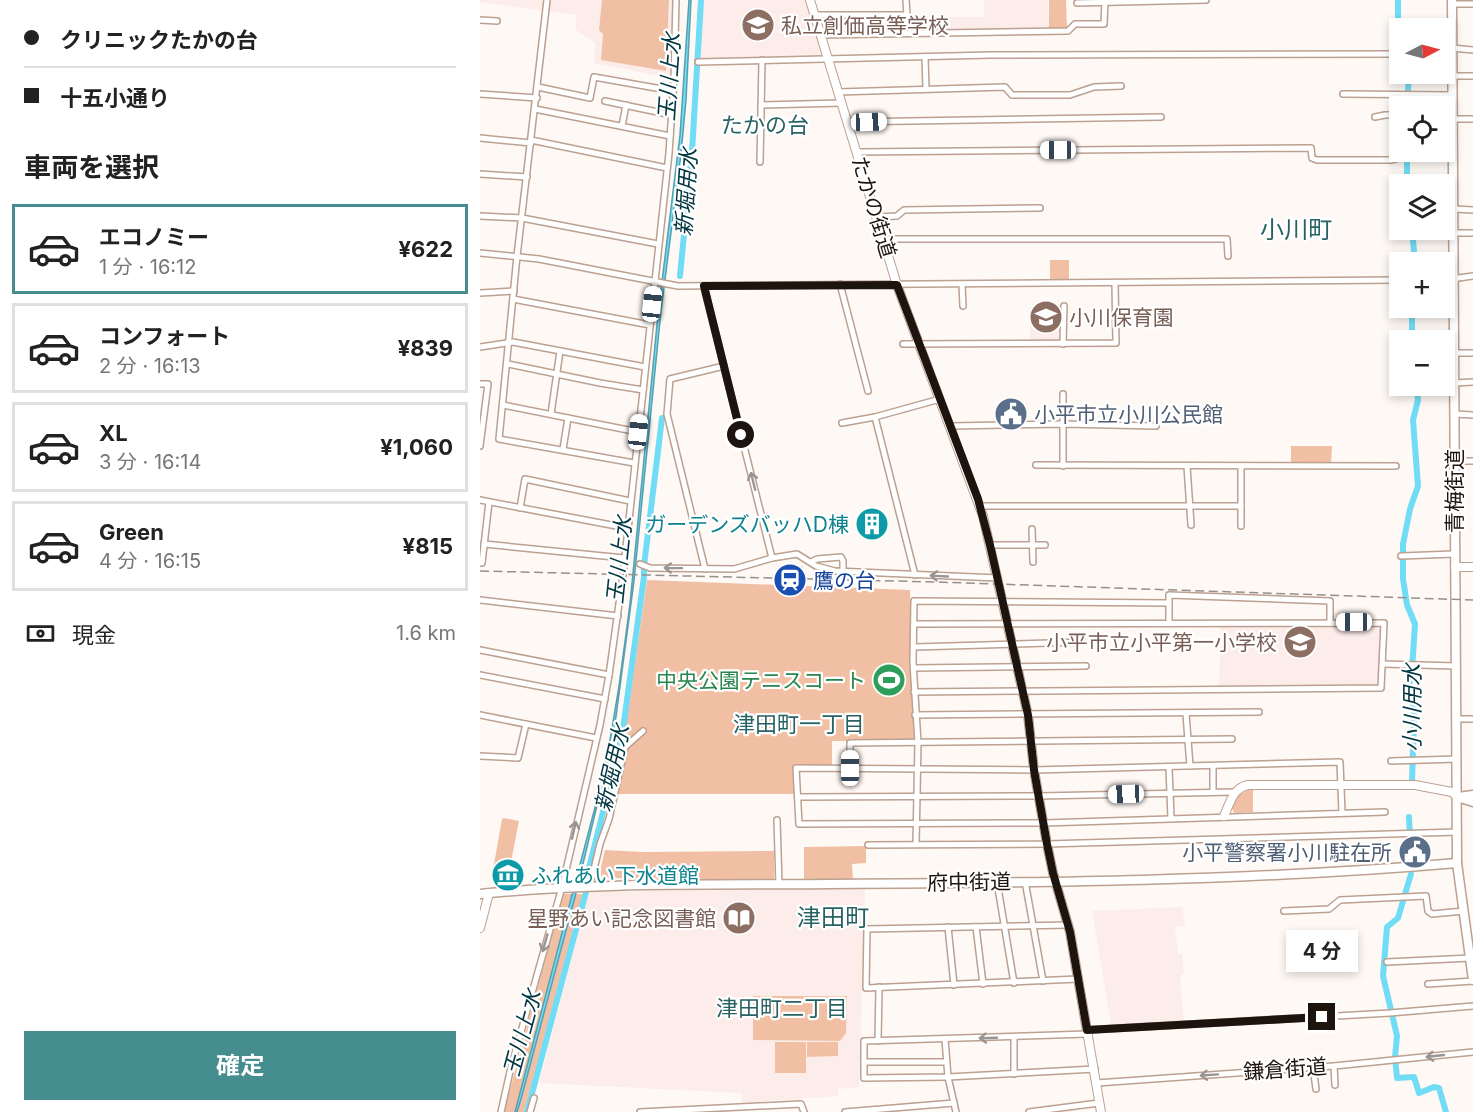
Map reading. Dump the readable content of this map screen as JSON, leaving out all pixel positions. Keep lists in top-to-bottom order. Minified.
{"streets":{"main road":["青梅街道","府中街道"],"street":["たかの街道","鎌倉街道"]},"crossings":[["たかの街道","府中街道"],["たかの街道","鎌倉街道"],["青梅街道","府中街道"]],"one_way":["鎌倉街道"],"districts":["たかの台","小川町","津田町一丁目","津田町","津田町二丁目"],"water":["玉川上水","新堀用水","小川用水"],"places":{"school or university":["私立創価高等学校","小川保育園","小平市立小平第一小学校"],"public building":["小平市立小川公民館","小平警察署小川駐在所"],"building":["ガーデンズバッハD棟"],"station":["鷹の台"],"sports":["中央公園テニスコート"],"museum":["ふれあい下水道館"],"library":["星野あい記念図書館"]},"north":"right","page":{"banner":["クリニックたかの台","十五小通り"],"map_buttons":["+","−"],"heading":"車両を選択","list":[{"name":"エコノミー","note":"1 分 · 16:12","value":"¥622"},{"name":"コンフォート","note":"2 分 · 16:13","value":"¥839"},{"name":"XL","note":"3 分 · 16:14","value":"¥1,060"},{"name":"Green","note":"4 分 · 16:15","value":"¥815"}],"pay":["現金","1.6 km"],"bubble":"4 分","buttons":"確定"}}
